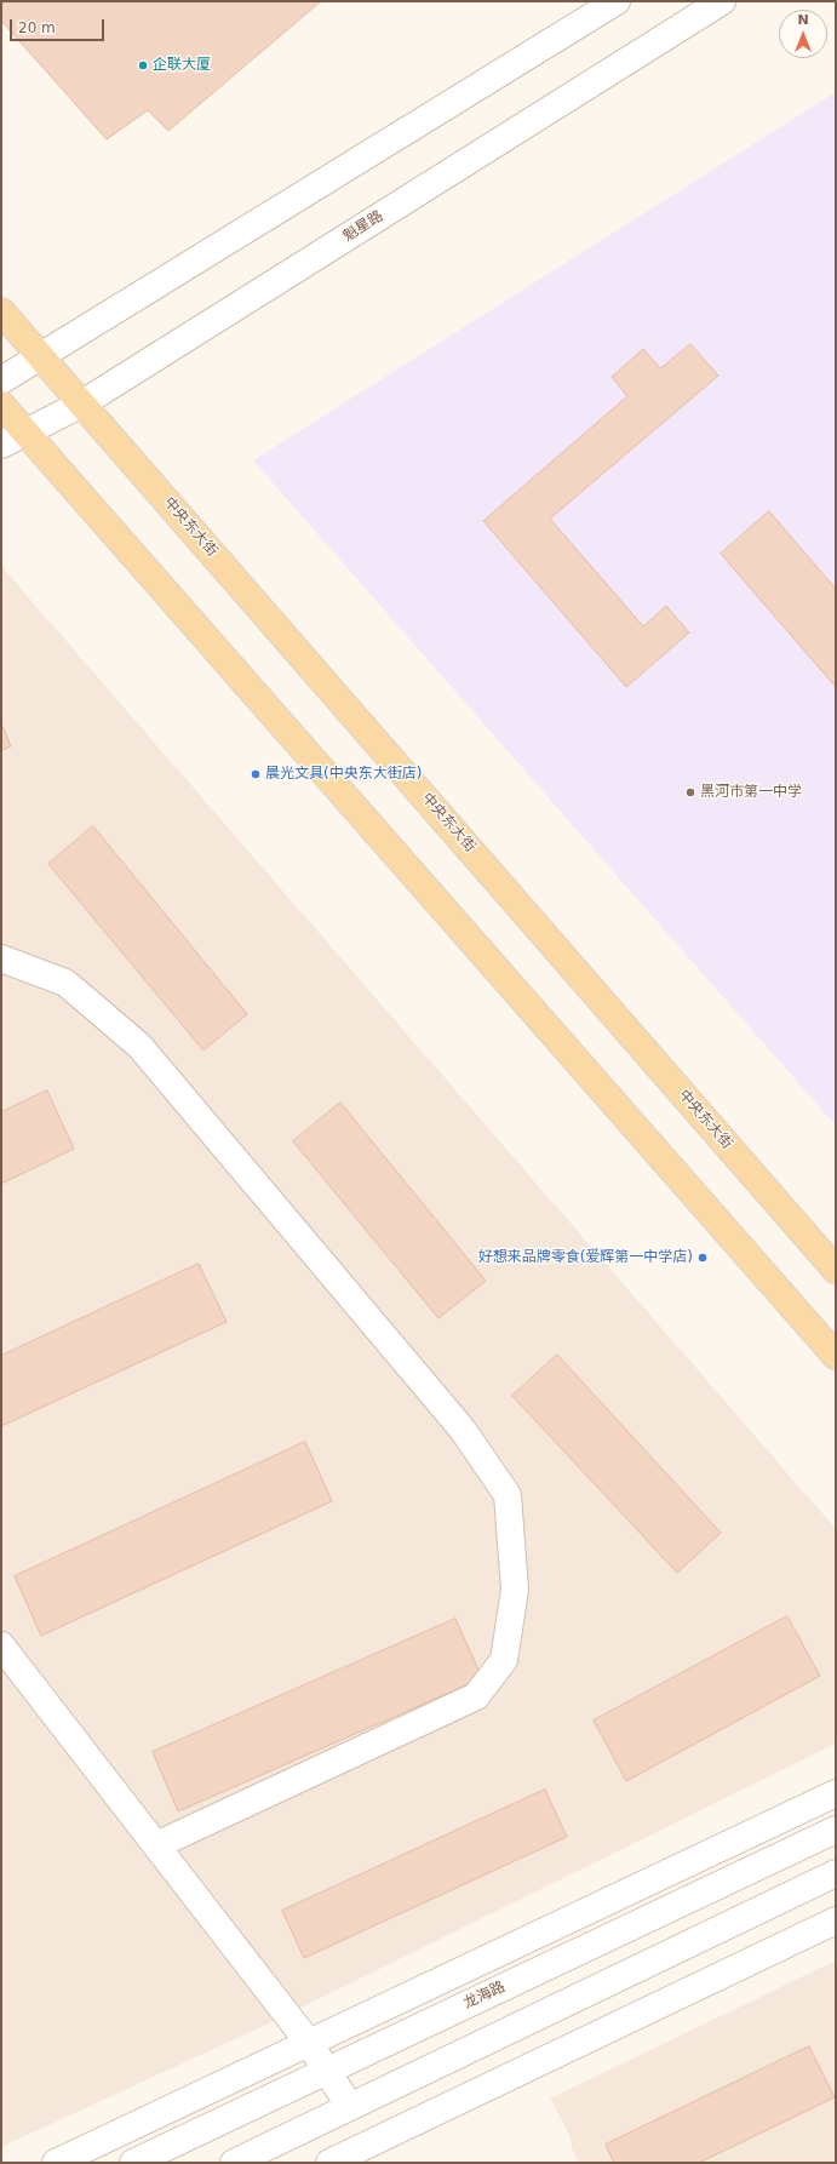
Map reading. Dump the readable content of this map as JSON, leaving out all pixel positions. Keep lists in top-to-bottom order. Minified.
{"streets":{"main road":["中央东大街"],"street":["魁星路","龙海路"]},"crossings":[["魁星路","中央东大街"]],"places":["企联大厦","晨光文具(中央东大街店)","黑河市第一中学","好想来品牌零食(爱辉第一中学店)"],"scale_bar":"20 m","north":"top"}
